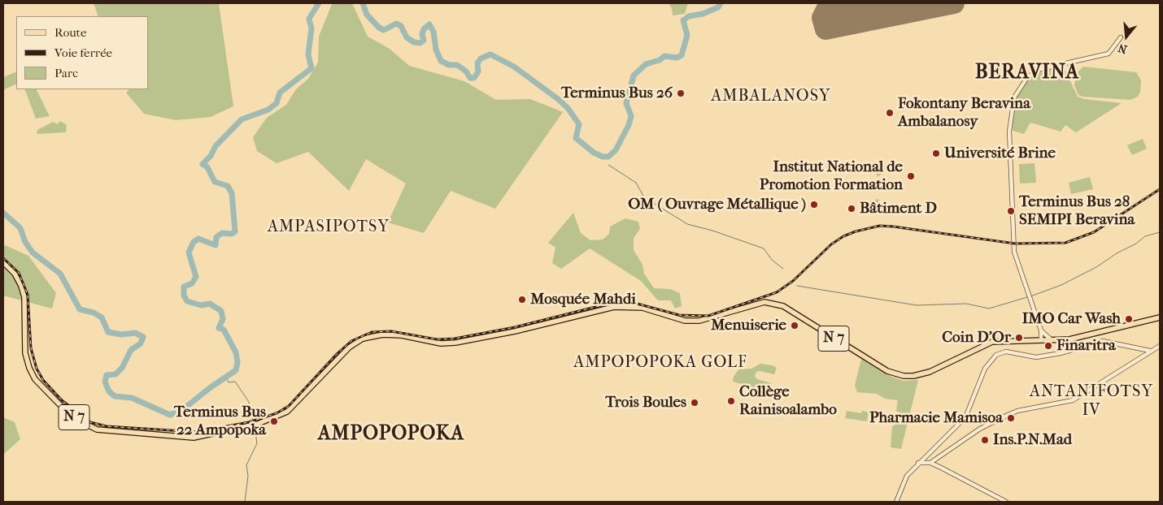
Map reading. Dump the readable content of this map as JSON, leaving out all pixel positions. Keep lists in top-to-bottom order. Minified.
{"streets":{"main road":["N 7"]},"districts":["BERAVINA","AMBALANOSY","AMPASIPOTSY","AMPOPOPOKA GOLF","ANTANIFOTSY IV","AMPOPOPOKA"],"places":["Terminus Bus 26","Fokontany Beravina Ambalanosy","Université Brine","Institut National de Promotion Formation","OM ( Ouvrage Métallique )","Bâtiment D","Terminus Bus 28 SEMIPI Beravina","Mosquée Mahdi","IMO Car Wash","Menuiserie","Coin D'Or","Finaritra","Collège Rainisoalambo","Trois Boules","Pharmacie Mamisoa","Terminus Bus 22 Ampopoka","Ins.P.N.Mad"],"legend":["Route","Voie ferrée","Parc"],"north":"bottom"}
